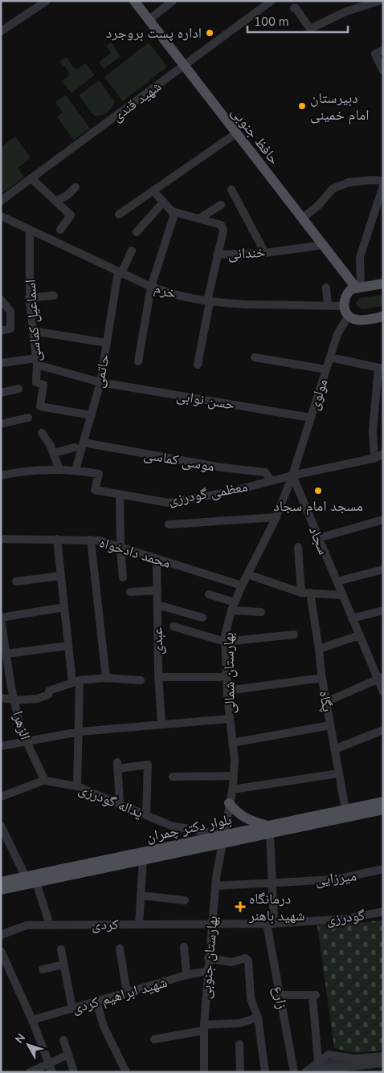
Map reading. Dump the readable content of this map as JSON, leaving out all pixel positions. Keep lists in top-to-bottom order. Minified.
{"streets":{"main road":["حافظ جنوبی","بلوار دکتر چمران"],"street":["شهید قندی","خندانی","خرم","اسماعیل کماسی","حاتمی","مولوی","حسن نوابی","موسی کماسی","معظمی گودرزی","سجاد","محمد دادخواه","عبدی","بهارستان شمالی","پگاه","الزهرا","یداله گودرزی","میرزایی","گودرزی","کردی","بهارستان جنوبی","شهید ابراهیم کردی","زارع"]},"crossings":[["شهید قندی","حافظ جنوبی"],["حافظ جنوبی","خندانی"],["خندانی","خرم"],["خرم","اسماعیل کماسی"],["خرم","حاتمی"],["خرم","مولوی"],["اسماعیل کماسی","حاتمی"],["اسماعیل کماسی","حسن نوابی"],["حاتمی","حسن نوابی"],["حاتمی","موسی کماسی"],["حاتمی","معظمی گودرزی"],["مولوی","حسن نوابی"],["مولوی","معظمی گودرزی"],["مولوی","سجاد"],["مولوی","بهارستان شمالی"],["موسی کماسی","معظمی گودرزی"],["معظمی گودرزی","سجاد"],["معظمی گودرزی","بهارستان شمالی"],["سجاد","بهارستان شمالی"],["محمد دادخواه","عبدی"],["محمد دادخواه","بهارستان شمالی"],["بهارستان شمالی","یداله گودرزی"],["بهارستان شمالی","بلوار دکتر چمران"],["بهارستان شمالی","بهارستان جنوبی"],["پگاه","بلوار دکتر چمران"],["الزهرا","یداله گودرزی"],["یداله گودرزی","بلوار دکتر چمران"],["یداله گودرزی","بهارستان جنوبی"],["بلوار دکتر چمران","بهارستان جنوبی"],["بلوار دکتر چمران","زارع"],["میرزایی","بهارستان جنوبی"],["میرزایی","زارع"],["گودرزی","کردی"],["گودرزی","بهارستان جنوبی"],["گودرزی","زارع"],["کردی","بهارستان جنوبی"],["بهارستان جنوبی","شهید ابراهیم کردی"]],"places":{"other":["اداره پست بروجرد","دبیرستان امام خمینی","مسجد امام سجاد"],"health":["درمانگاه شهید باهنر"]},"scale_bar":"100 m","north":"top left"}
